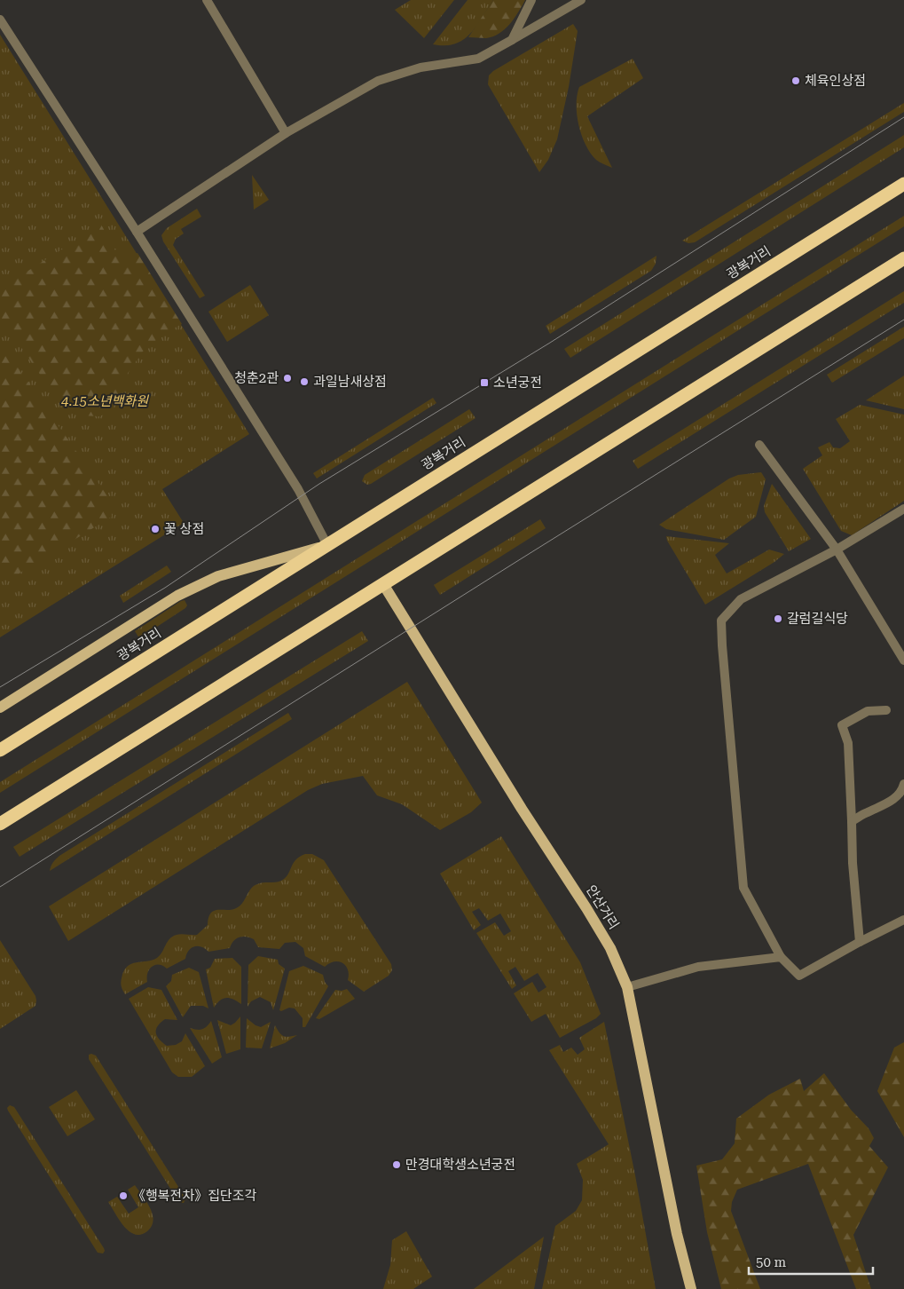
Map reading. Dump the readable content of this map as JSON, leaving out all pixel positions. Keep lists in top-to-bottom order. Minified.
{"streets":{"highway":["광복거리"],"main road":["안산거리"]},"parks":["4.15소년백화원"],"places":{"other":["체육인상점","청춘2관","과일남새상점","꽃 상점","갈럼길식당","만경대학생소년궁전","《행복전차》집단조각"],"transit":["소년궁전"]},"scale_bar":"50 m"}
